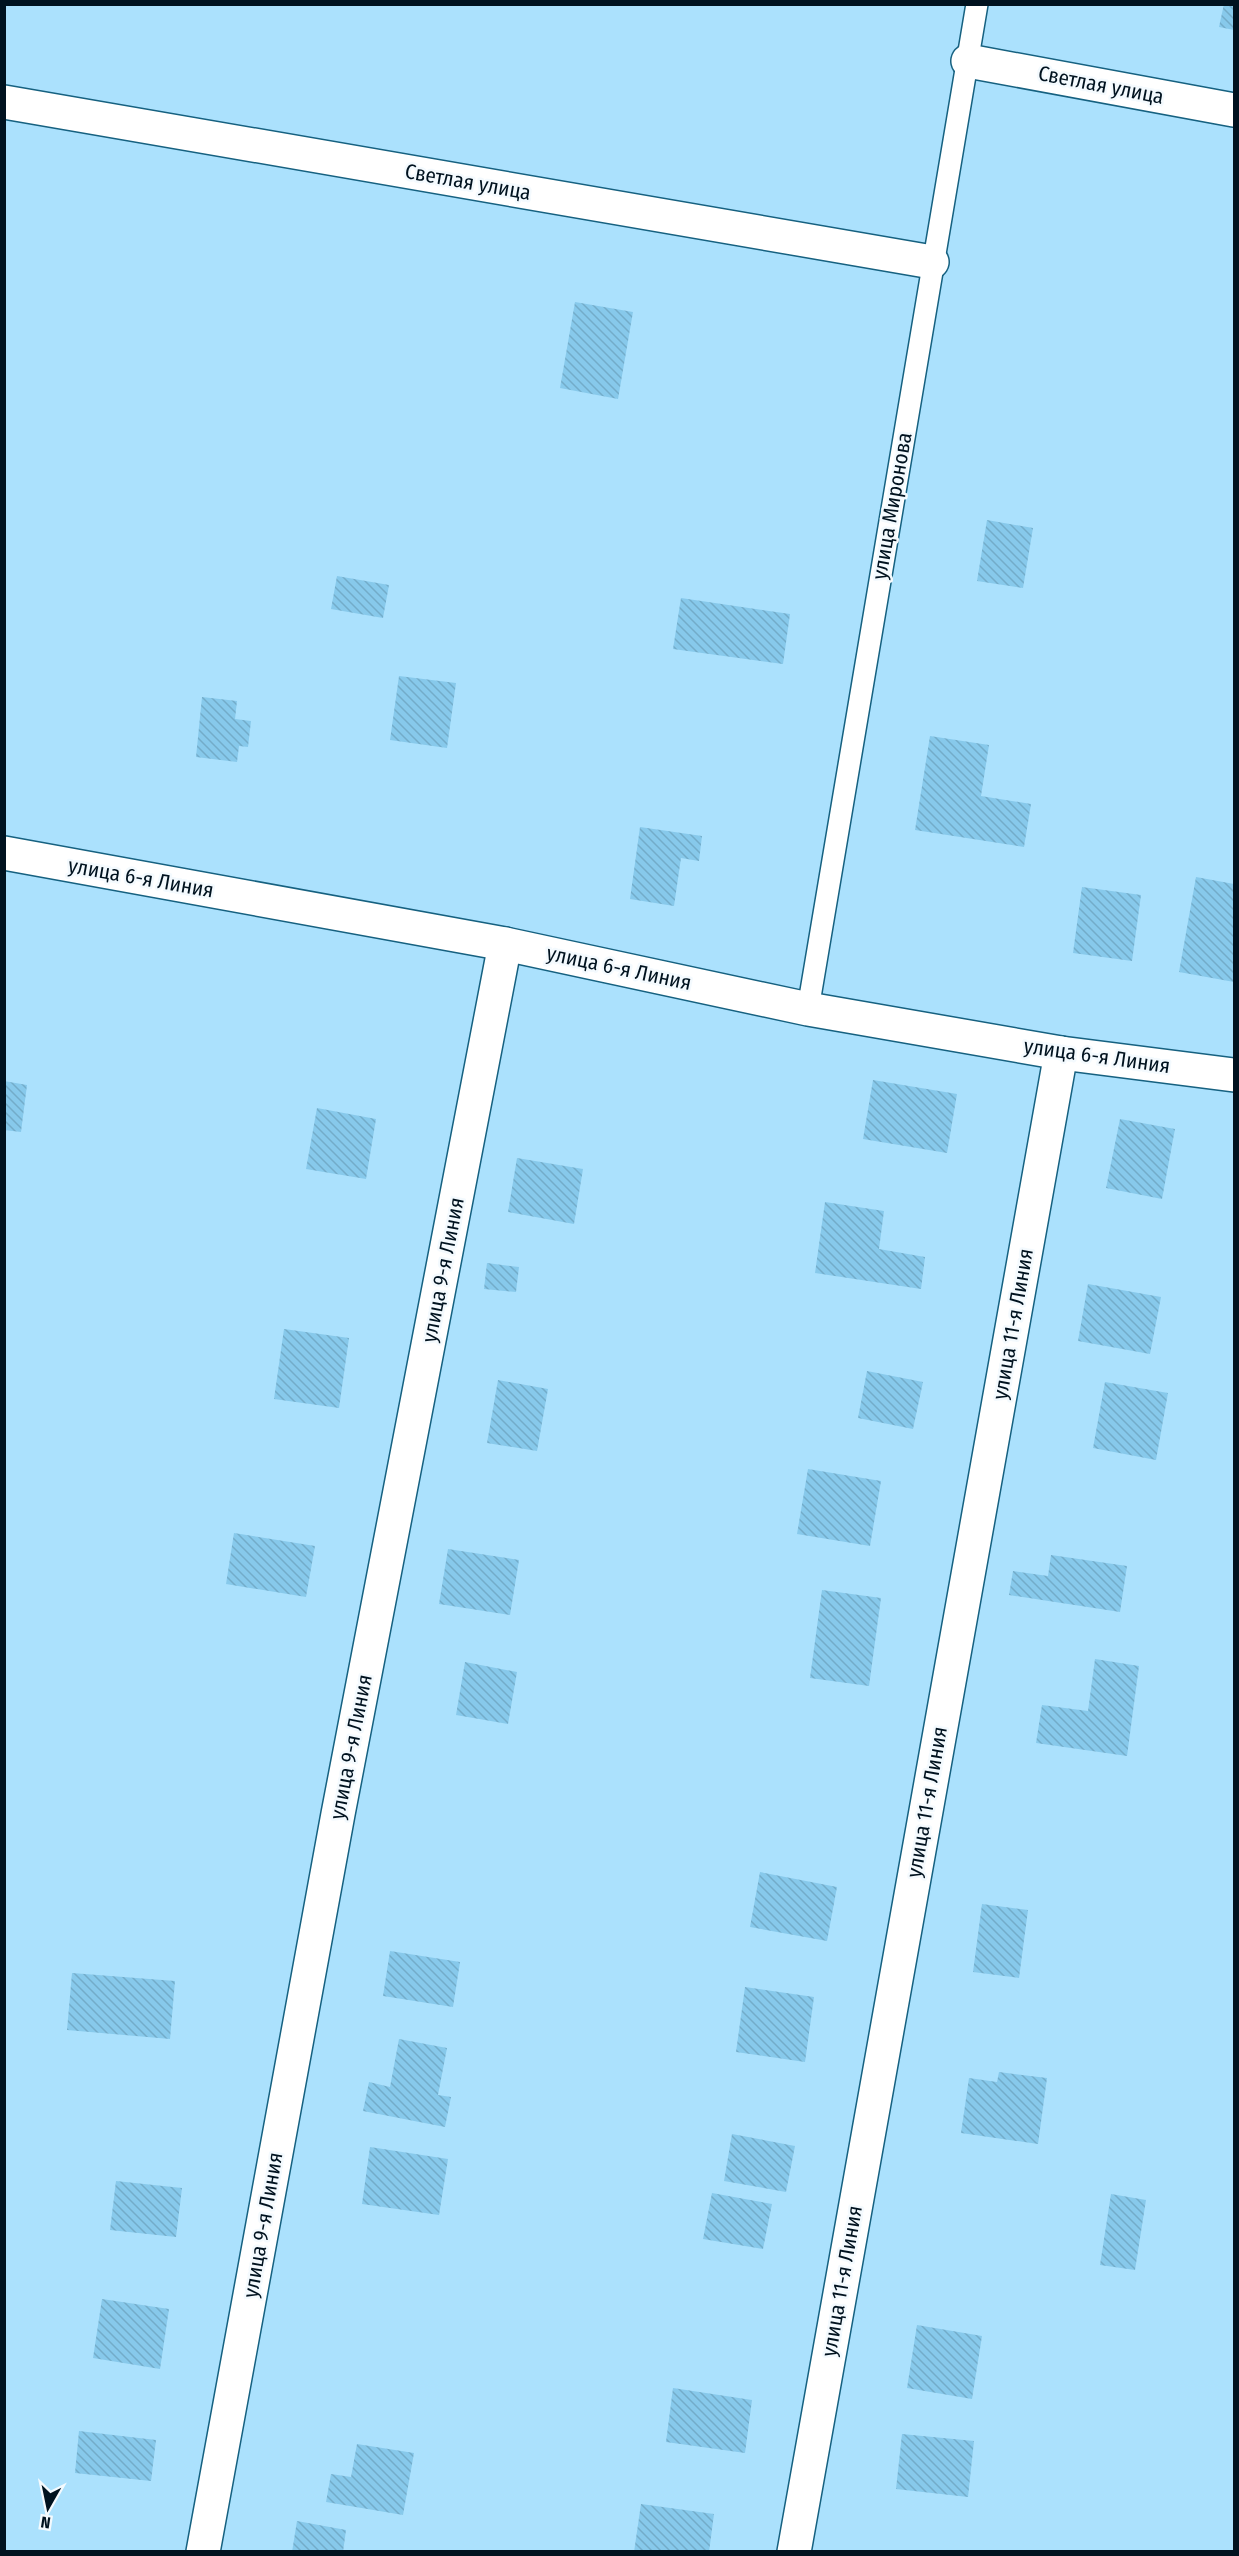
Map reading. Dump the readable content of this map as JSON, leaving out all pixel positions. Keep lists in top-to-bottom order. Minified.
{"streets":{"street":["Светлая улица","улица 6-я Линия","улица 9-я Линия","улица 11-я Линия"],"lane":["улица Миронова"]},"crossings":[["Светлая улица","улица Миронова"],["улица Миронова","улица 6-я Линия"],["улица 6-я Линия","улица 9-я Линия"],["улица 6-я Линия","улица 11-я Линия"]],"north":"bottom"}
